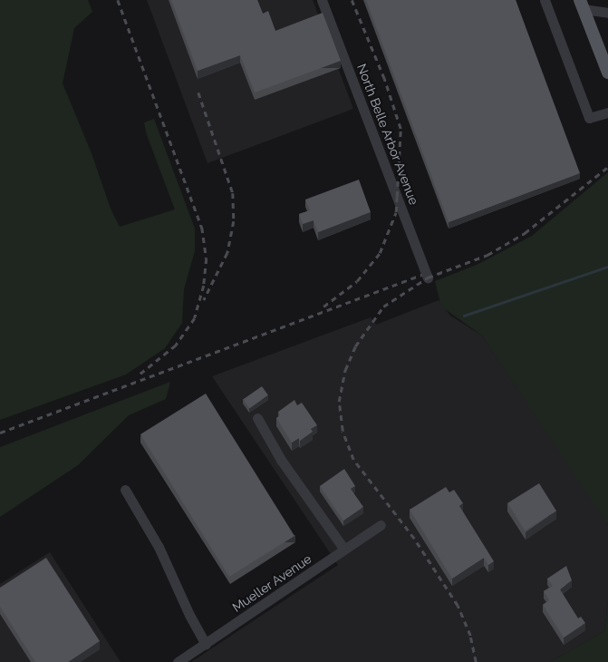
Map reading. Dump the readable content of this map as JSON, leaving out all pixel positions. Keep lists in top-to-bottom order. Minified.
{"streets":{"street":["North Belle Arbor Avenue","Mueller Avenue"]}}
